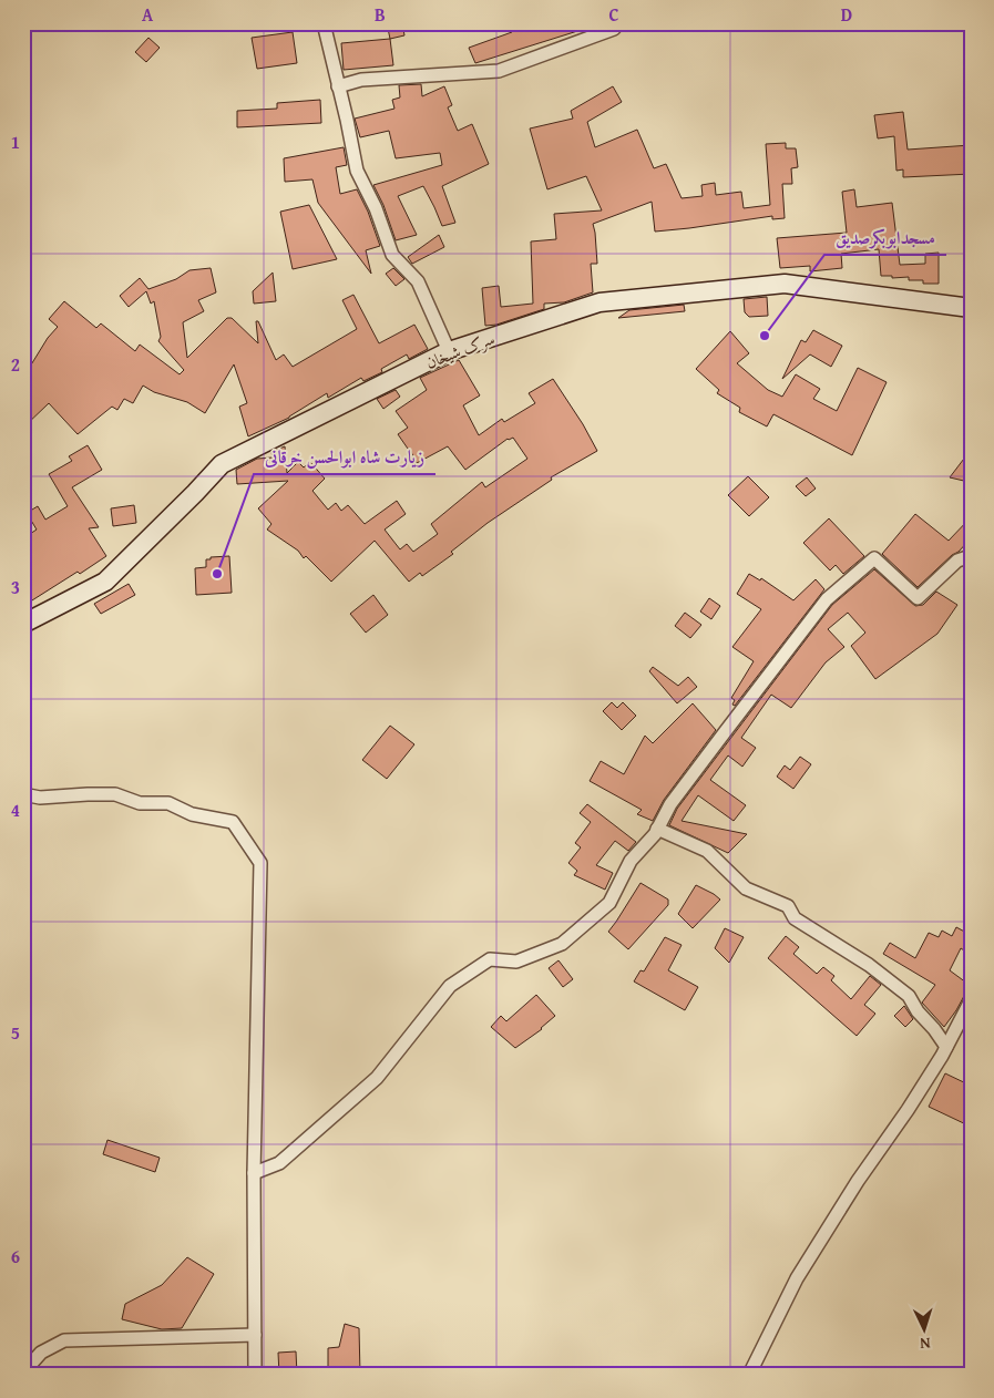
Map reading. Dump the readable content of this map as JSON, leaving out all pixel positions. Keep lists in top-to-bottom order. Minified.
{"streets":{"street":["سرک شیخان"]},"places":["مسجدابوبکرصدیق","زیارت شاه ابوالحسن خرقانی"],"north":"bottom","grid":{"columns":["A","B","C","D"],"rows":["1","2","3","4","5","6"]}}
